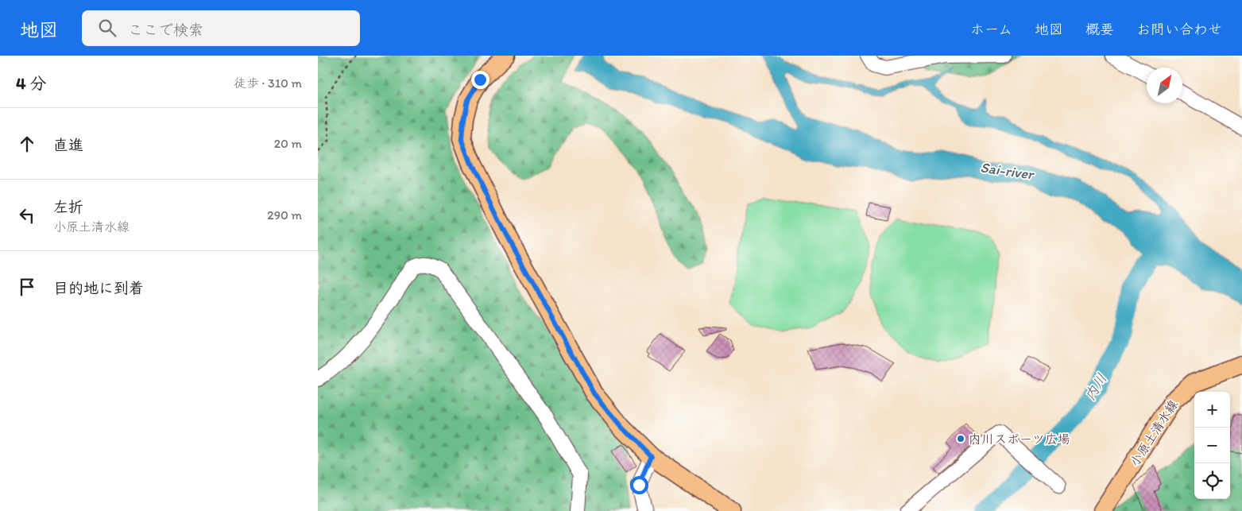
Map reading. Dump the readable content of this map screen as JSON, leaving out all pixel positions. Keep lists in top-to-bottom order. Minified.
{"streets":{"main road":["小原土清水線"]},"water":["Sai-river","内川"],"places":["内川スポーツ広場"],"north":"top right","page":{"header":"地図","search":"ここで検索","nav":["ホーム","地図","概要","お問い合わせ"],"heading":["4 分","徒歩 · 310 m"],"list":[["直進","20 m"],["左折","小原土清水線","290 m"],"目的地に到着"],"map_buttons":["+","−"]}}
